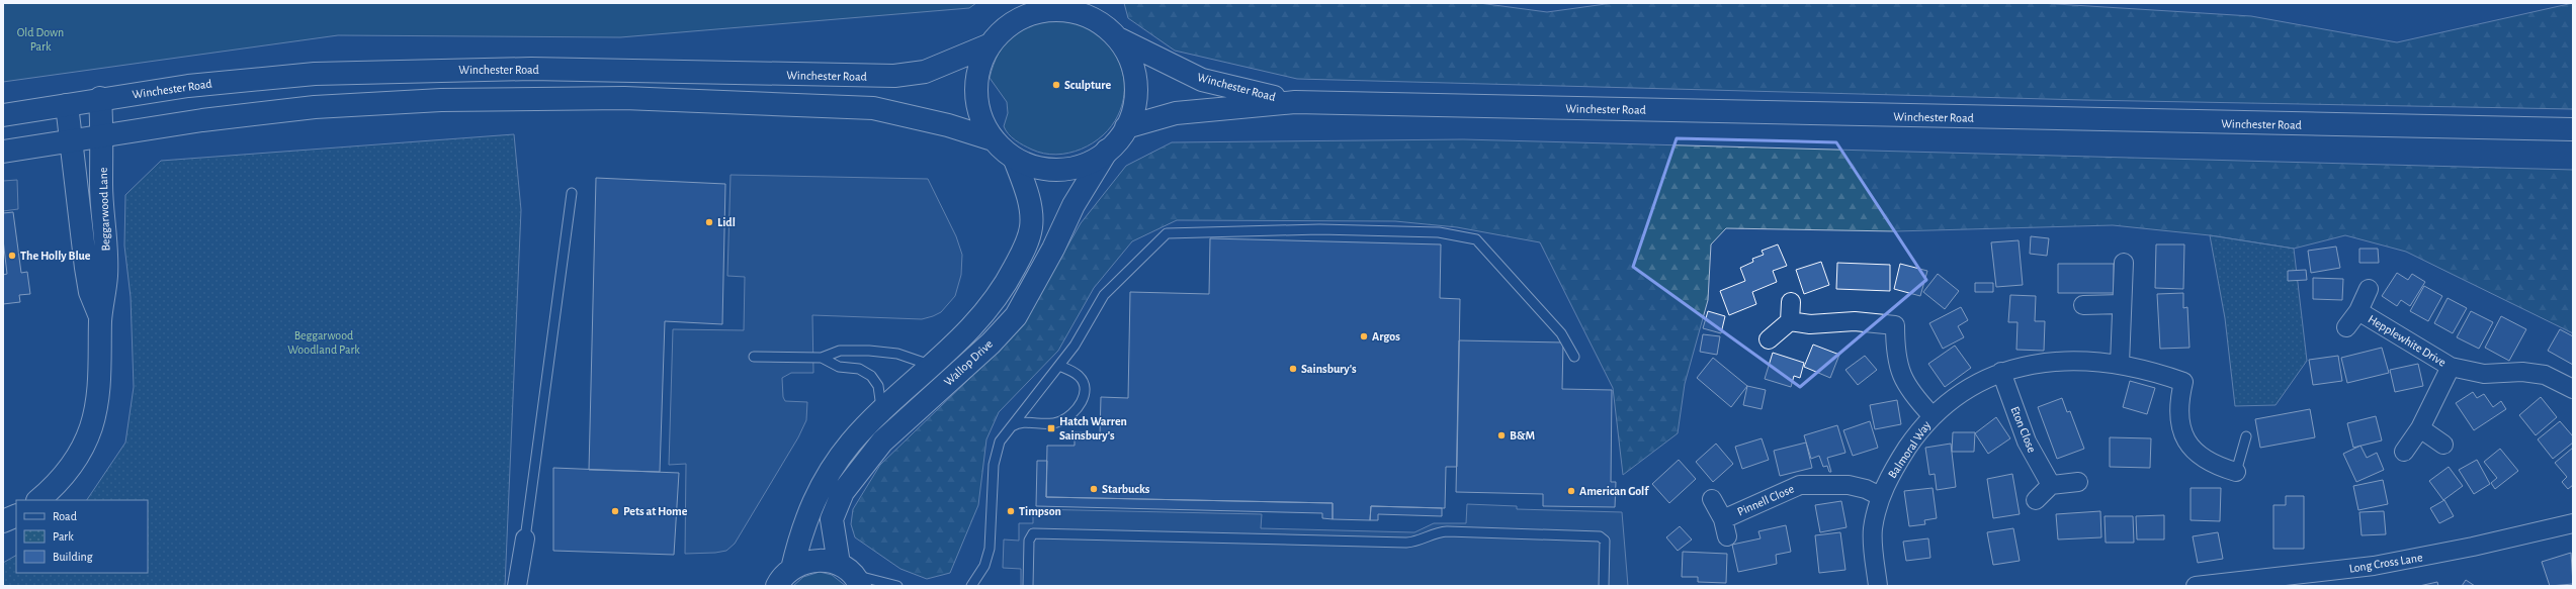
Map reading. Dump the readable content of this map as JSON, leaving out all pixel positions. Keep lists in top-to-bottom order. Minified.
{"streets":{"main road":["Winchester Road","Beggarwood Lane","Wallop Drive"],"street":["Hepplewhite Drive","Eton Close","Balmoral Way","Pinnell Close","Long Cross Lane"]},"crossings":[["Winchester Road","Beggarwood Lane"],["Eton Close","Balmoral Way"],["Balmoral Way","Pinnell Close"]],"parks":["Old Down Park","Beggarwood Woodland Park"],"places":{"other":["Sculpture","Lidl","The Holly Blue","Argos","Sainsbury's","B&M","Starbucks","American Golf","Pets at Home","Timpson"],"transit":["Hatch Warren Sainsbury's"]},"legend":["Road","Park","Building"]}
